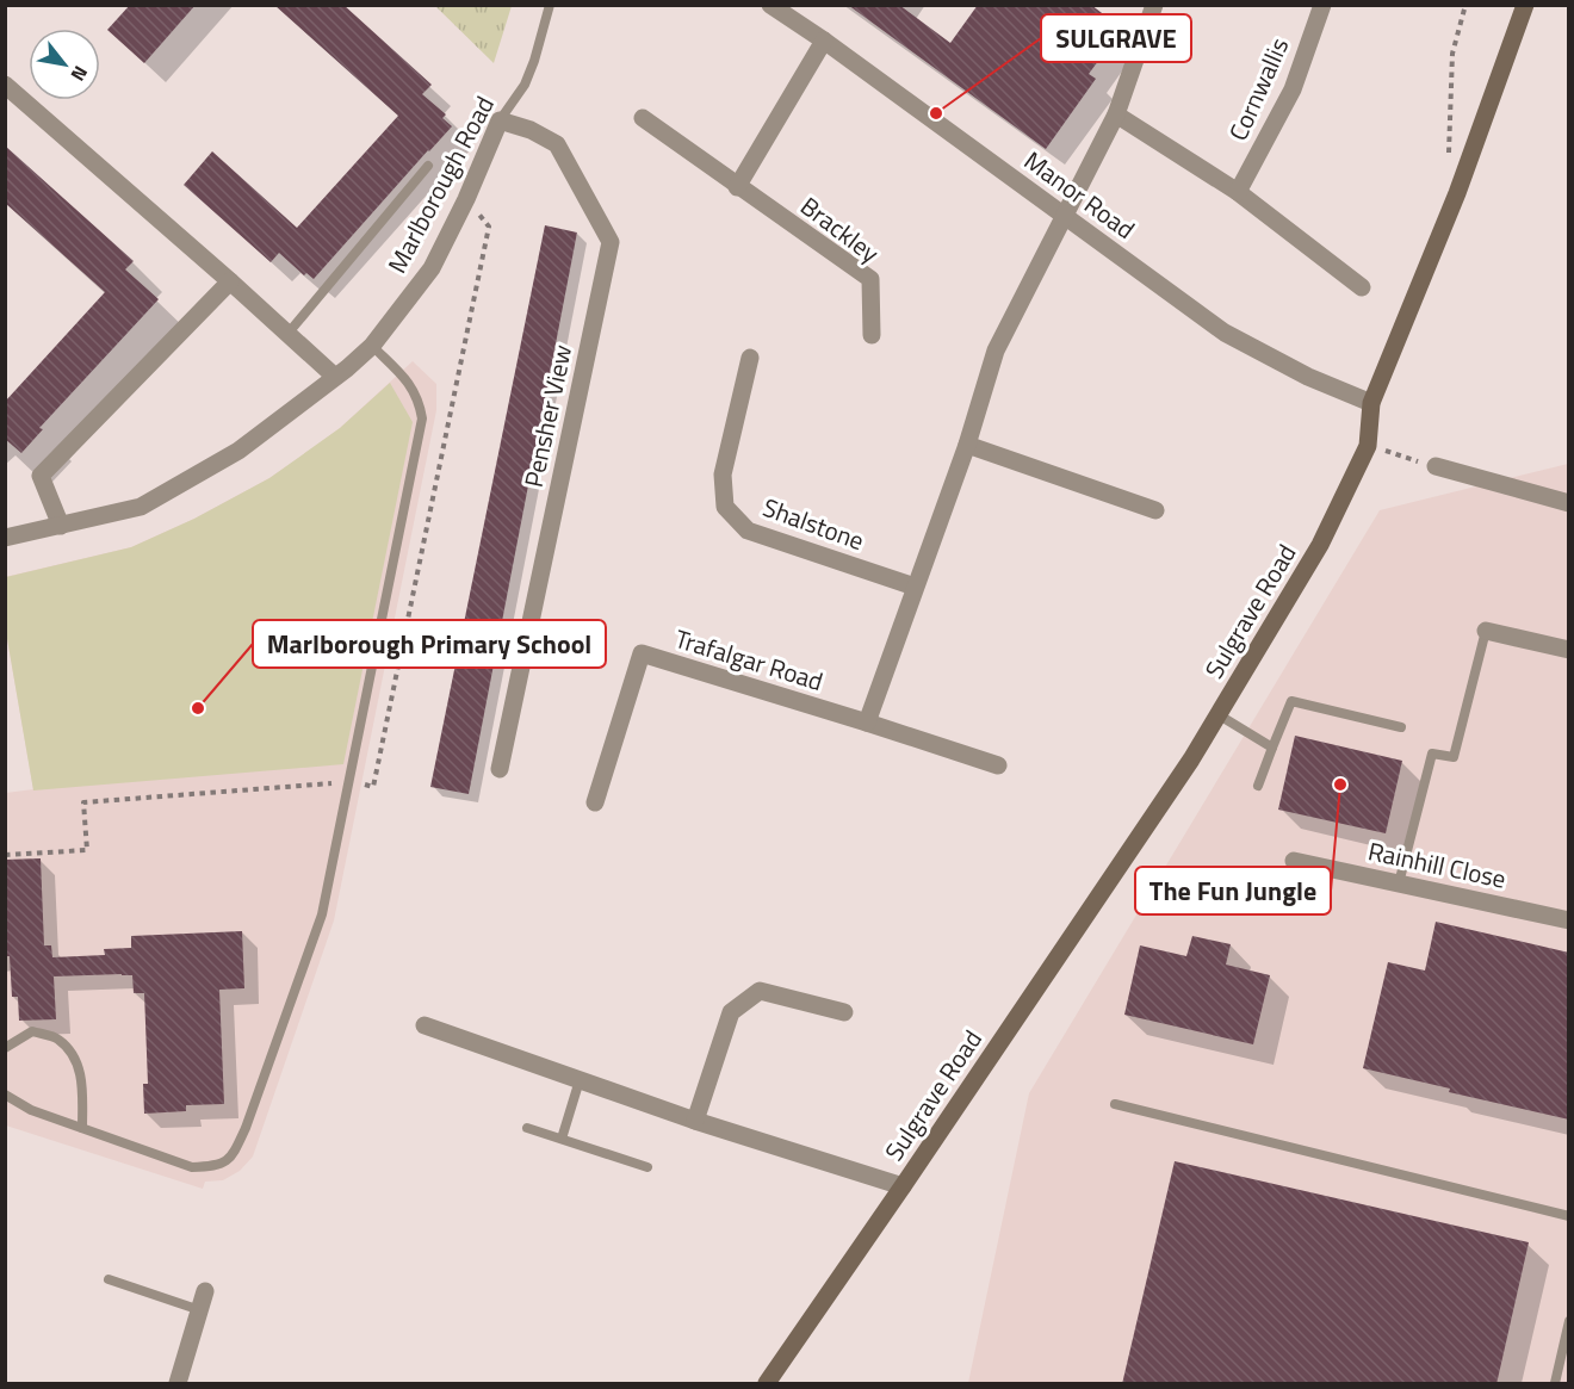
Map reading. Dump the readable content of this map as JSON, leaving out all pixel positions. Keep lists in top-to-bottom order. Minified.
{"streets":{"street":["Cornwallis","Marlborough Road","Manor Road","Brackley","Pensher View","Shalstone","Sulgrave Road","Trafalgar Road","Rainhill Close"]},"crossings":[["Marlborough Road","Pensher View"],["Manor Road","Sulgrave Road"]],"places":["SULGRAVE","Marlborough Primary School","The Fun Jungle"],"north":"bottom right"}
